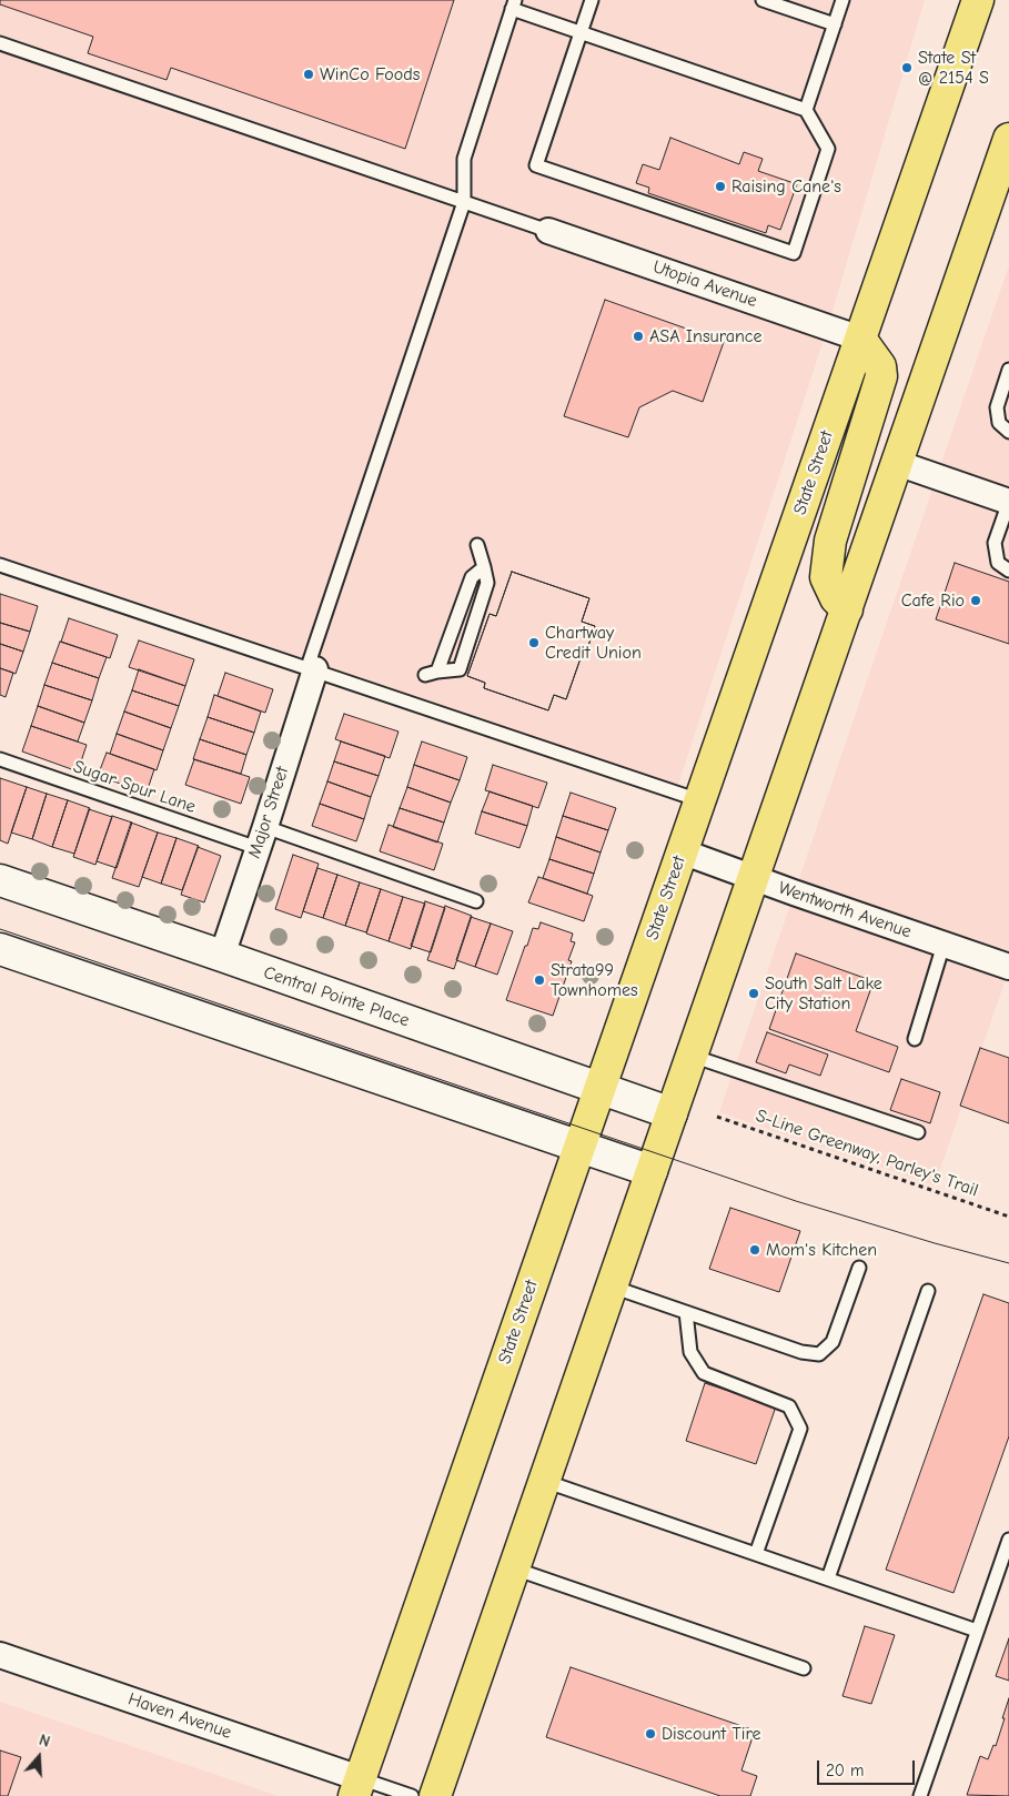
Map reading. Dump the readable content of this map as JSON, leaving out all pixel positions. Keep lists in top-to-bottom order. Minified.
{"streets":{"main road":["State Street"],"street":["Utopia Avenue","Major Street","Wentworth Avenue","Central Pointe Place","Haven Avenue"],"lane":["Sugar Spur Lane"],"path":["S-Line Greenway, Parley's Trail"]},"crossings":[["Utopia Avenue","State Street"],["State Street","Wentworth Avenue"],["State Street","Central Pointe Place"],["State Street","Haven Avenue"],["Sugar Spur Lane","Major Street"],["Major Street","Central Pointe Place"]],"places":["State St @ 2154 S","WinCo Foods","Raising Cane's","ASA Insurance","Cafe Rio","Chartway Credit Union","Strata99 Townhomes","South Salt Lake City Station","Mom's Kitchen","Discount Tire"],"scale_bar":"20 m","north":"top"}
